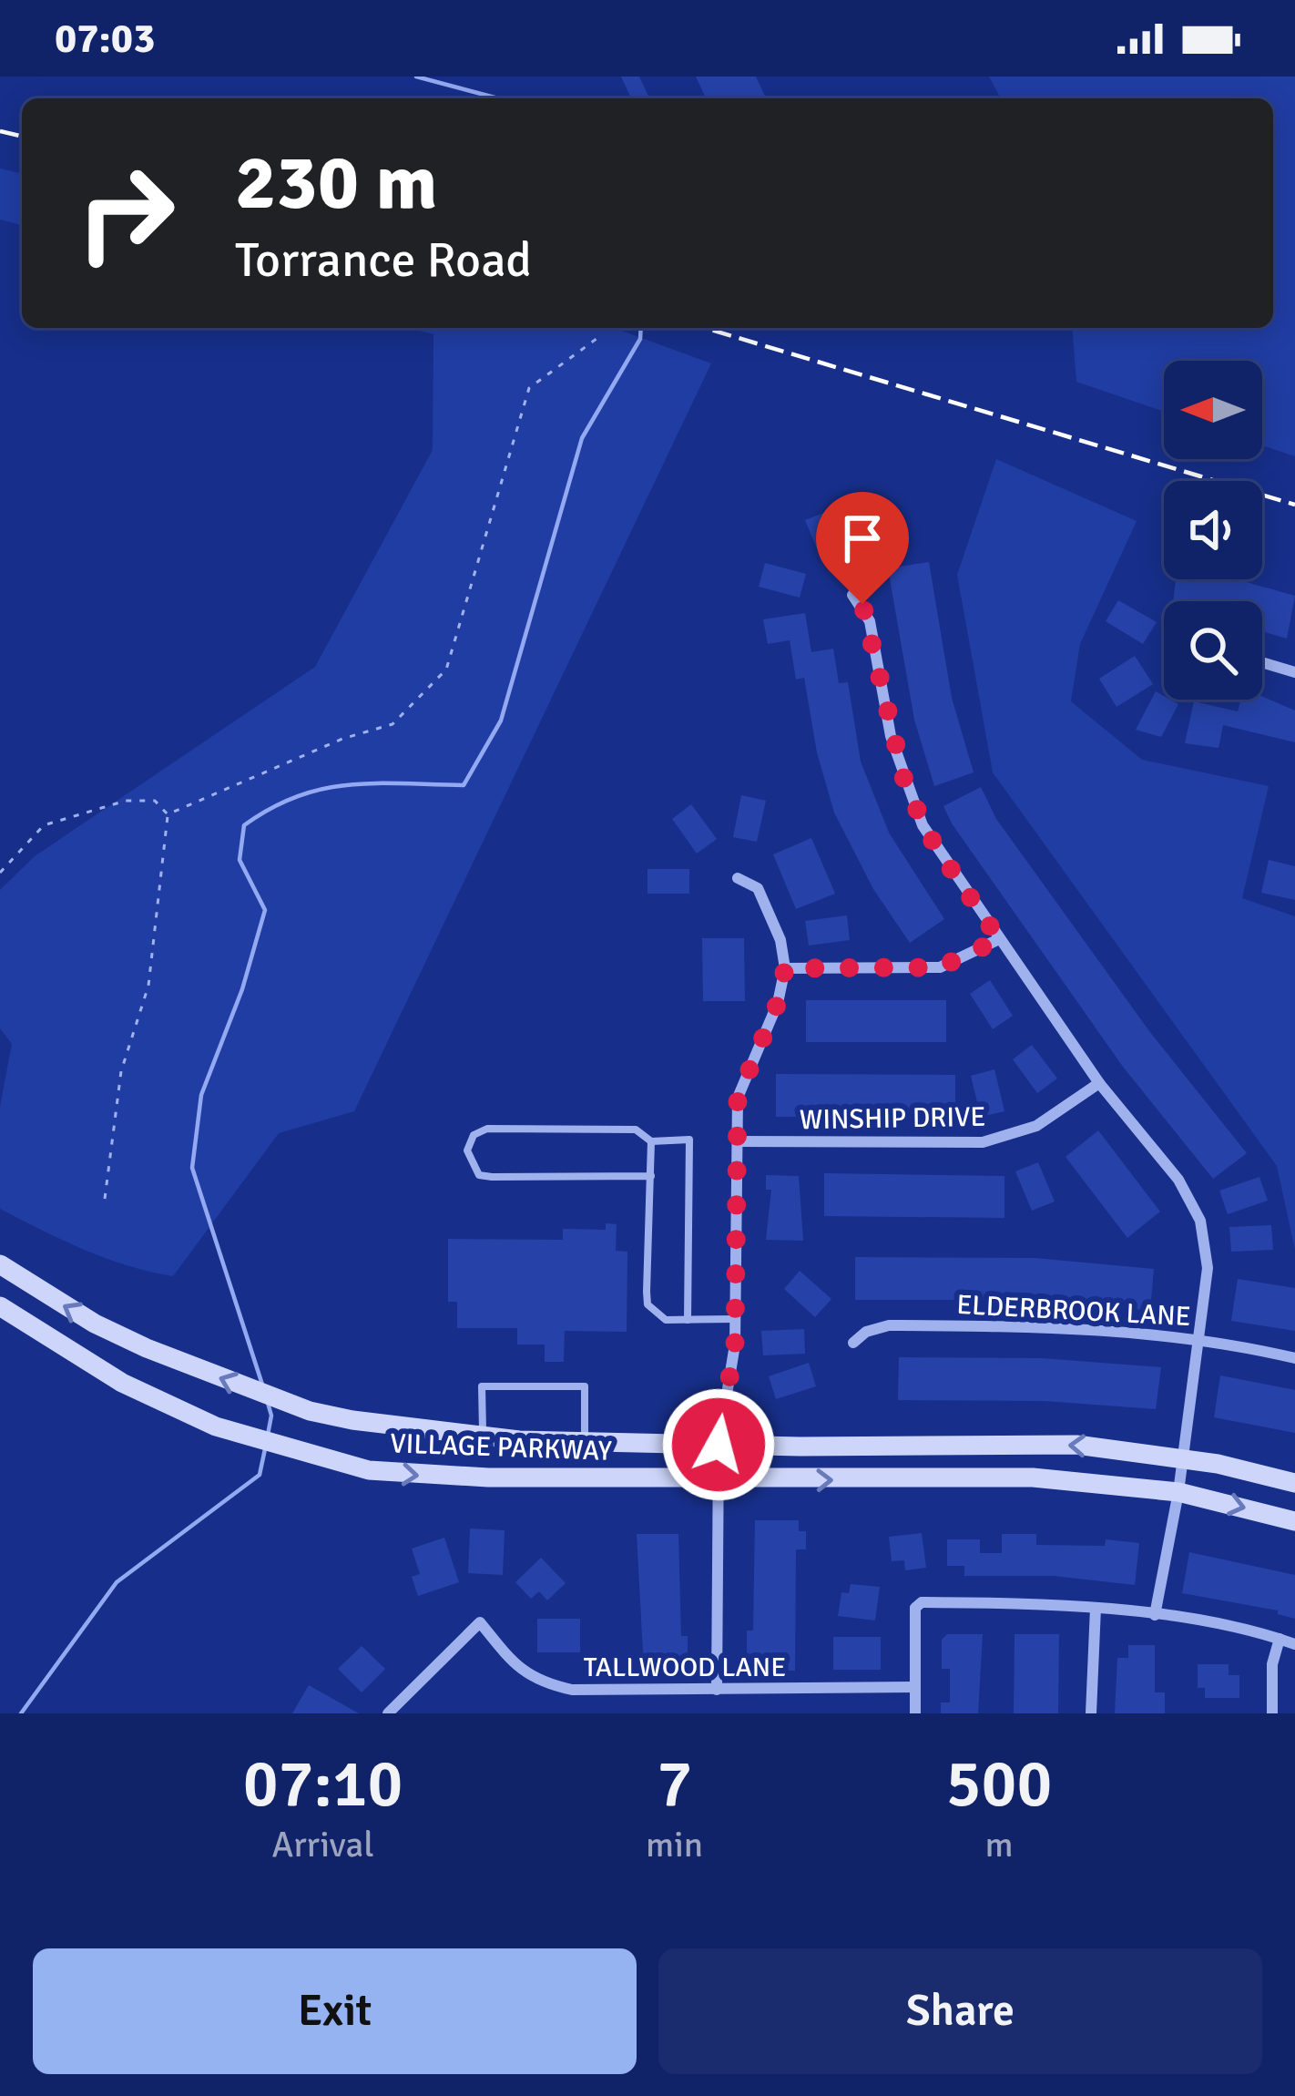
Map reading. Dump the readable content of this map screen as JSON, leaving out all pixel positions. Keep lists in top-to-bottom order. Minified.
{"streets":{"main road":["VILLAGE PARKWAY"],"street":["WINSHIP DRIVE","ELDERBROOK LANE","TALLWOOD LANE"]},"north":"left","page":{"status":"07:03","turn":["230 m","Torrance Road"],"eta":["07:10","Arrival","7","min","500","m"],"buttons":["Exit","Share"]}}
